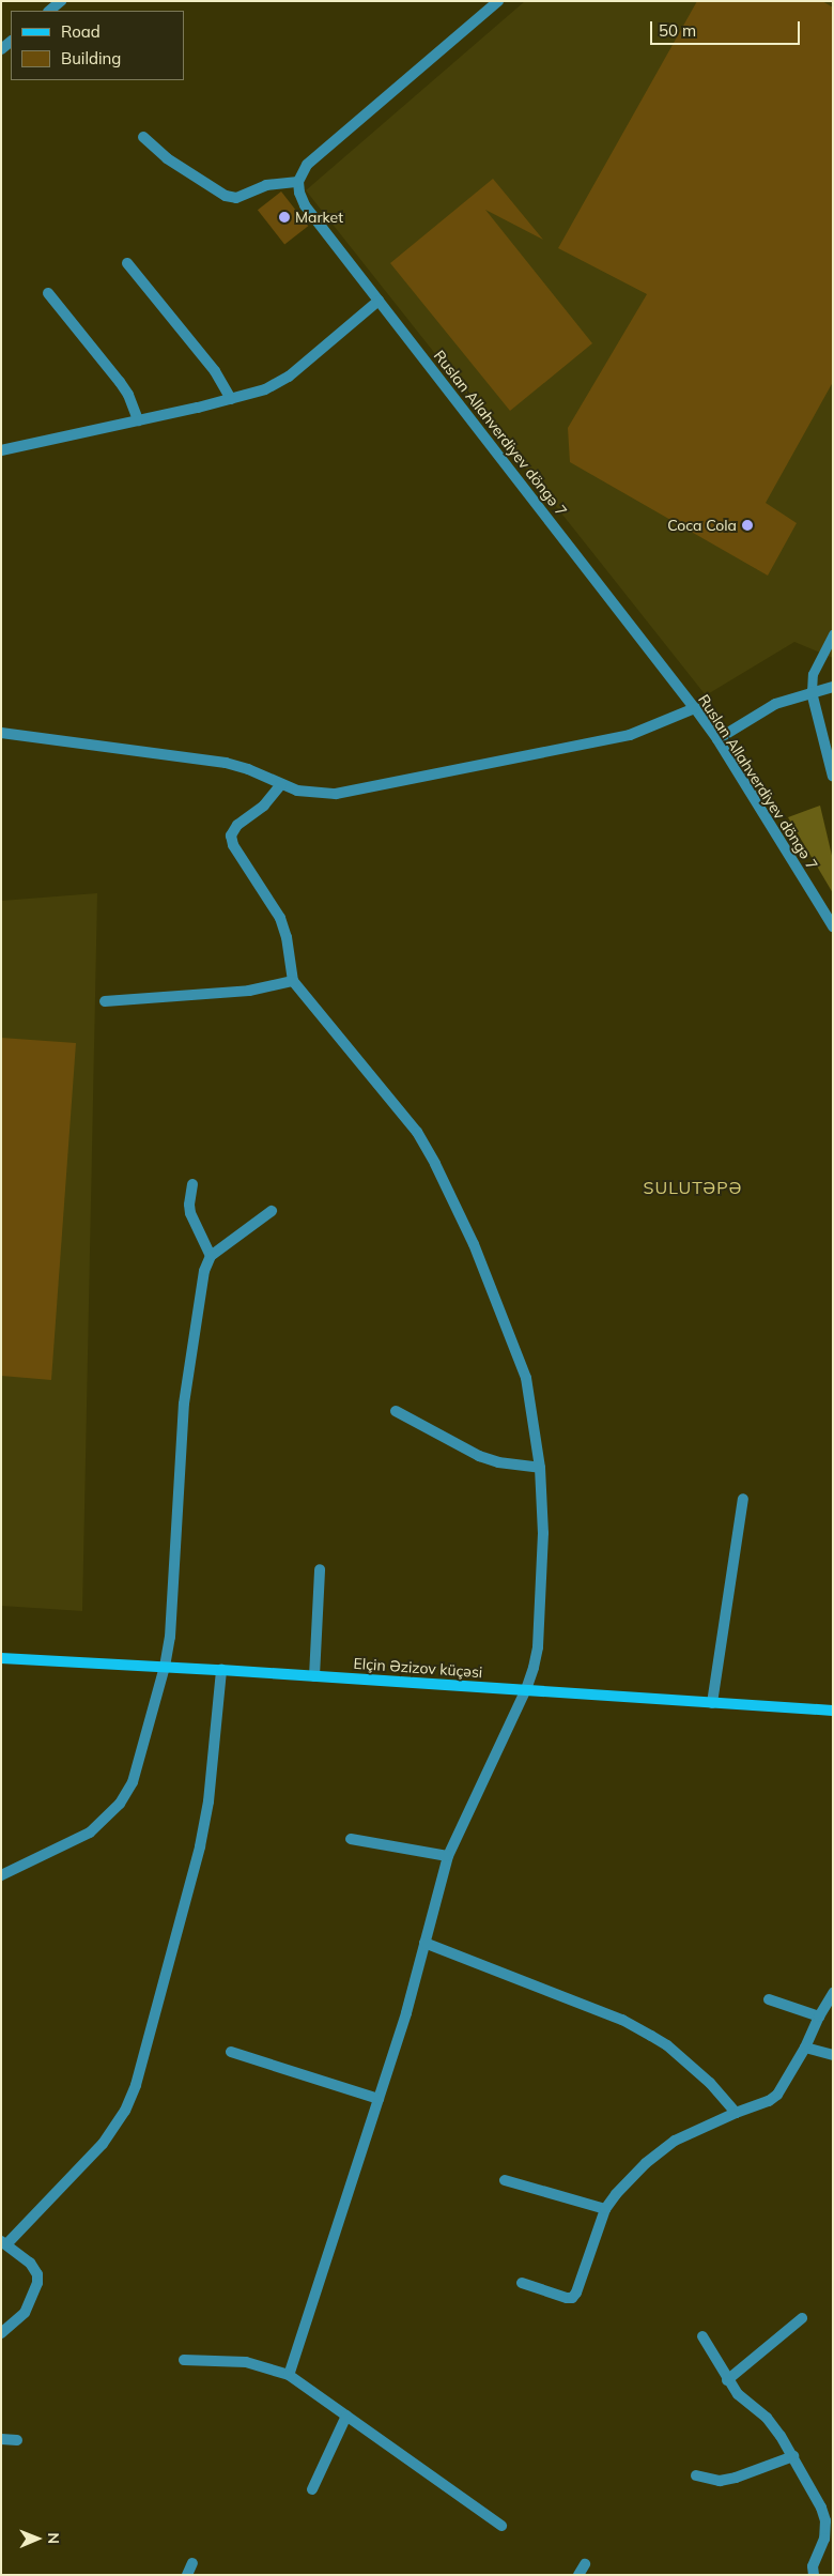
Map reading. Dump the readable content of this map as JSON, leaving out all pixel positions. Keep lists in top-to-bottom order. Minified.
{"streets":{"street":["Ruslan Allahverdiyev döngə 7","Elçin Əzizov küçəsi"]},"districts":["SULUTƏPƏ"],"places":["Market","Coca Cola"],"legend":["Road","Building"],"scale_bar":"50 m","north":"right"}
